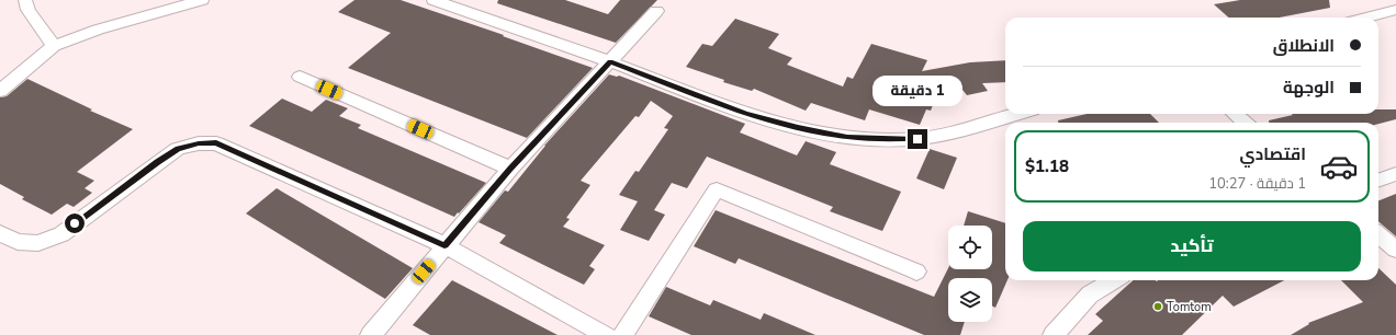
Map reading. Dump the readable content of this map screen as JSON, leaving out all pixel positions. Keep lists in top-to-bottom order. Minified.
{"places":["Tomtom"],"page":{"banner":["الانطلاق","الوجهة"],"bubble":"1 دقيقة","list":[{"name":"اقتصادي","note":"1 دقيقة · 10:27","value":"$1.18"}],"buttons":"تأكيد"}}
